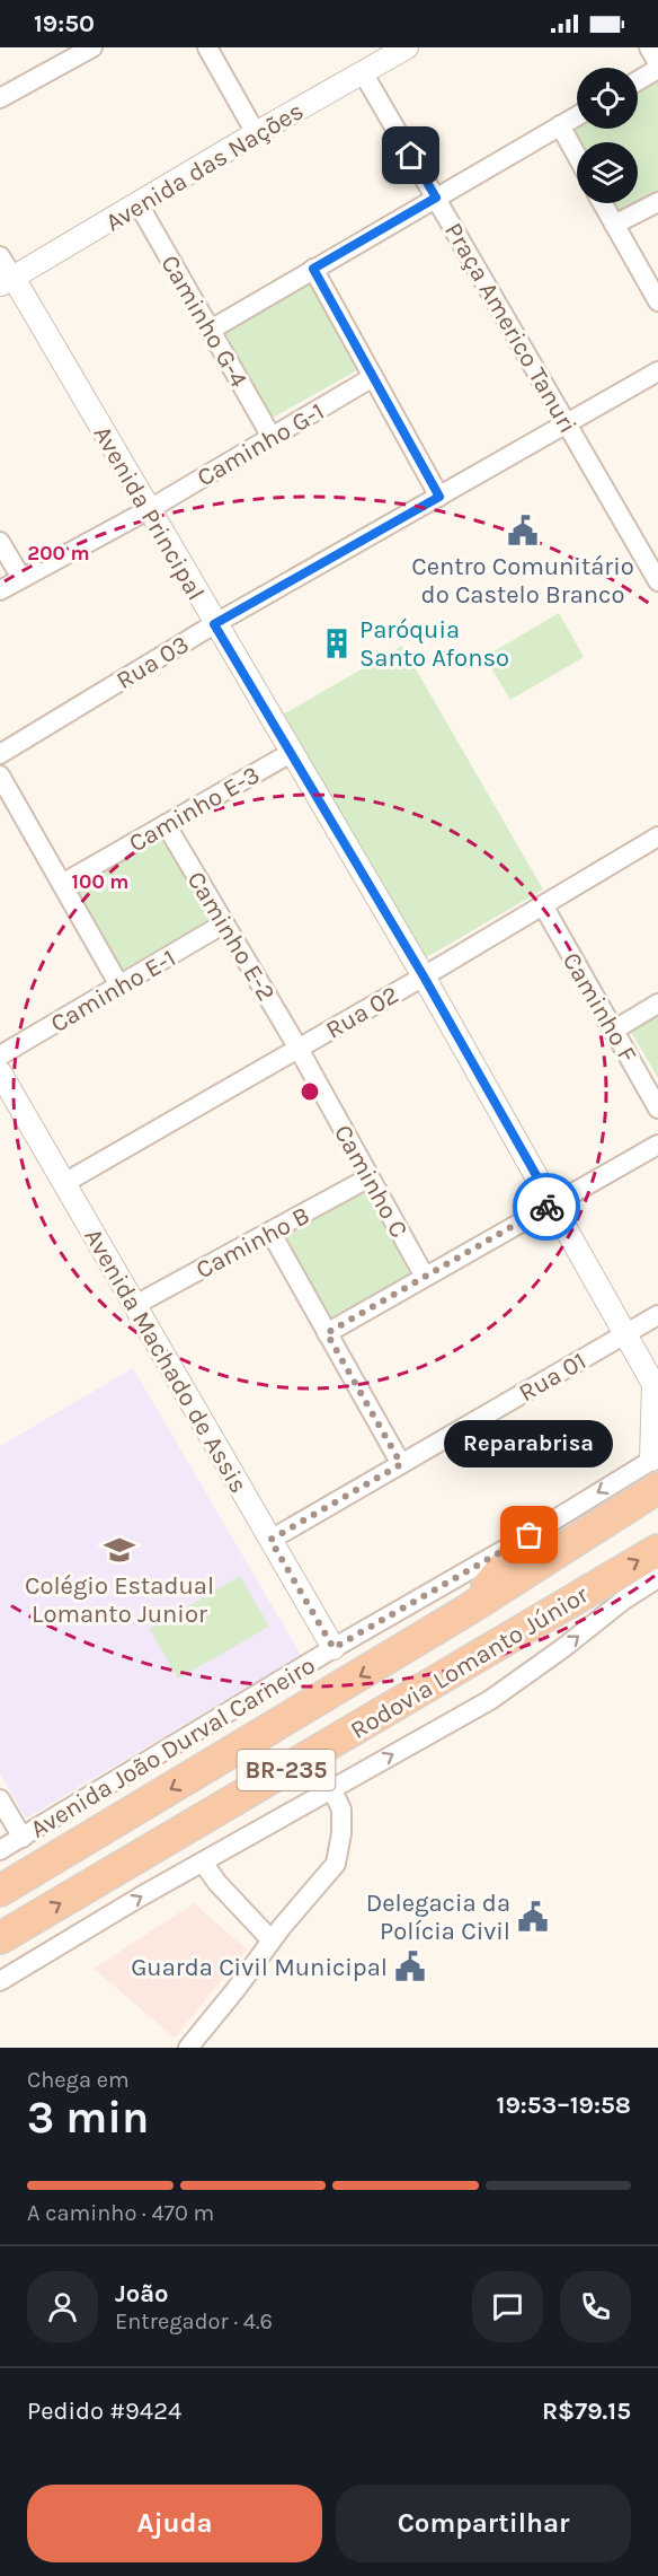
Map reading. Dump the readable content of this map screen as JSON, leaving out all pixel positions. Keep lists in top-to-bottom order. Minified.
{"streets":{"highway":["Rodovia Lomanto Júnior","BR-235"],"street":["Avenida das Nações","Caminho G-4","Praça Americo Tanuri","Caminho G-1","Avenida Principal","Rua 03","Caminho E-3","Caminho E-2","Caminho E-1","Caminho F","Rua 02","Caminho C","Caminho B","Avenida Machado de Assis","Rua 01","Avenida João Durval Carneiro"]},"crossings":[["Avenida das Nações","Caminho G-4"],["Avenida das Nações","Praça Americo Tanuri"],["Avenida das Nações","Avenida Principal"],["Caminho G-4","Caminho G-1"],["Praça Americo Tanuri","Rua 03"],["Caminho G-1","Avenida Principal"],["Avenida Principal","Rua 03"],["Avenida Principal","Caminho E-3"],["Avenida Principal","Rua 02"],["Avenida Principal","Rua 01"],["Avenida Principal","Rodovia Lomanto Júnior"],["Avenida Principal","Avenida João Durval Carneiro"],["Caminho E-3","Caminho E-2"],["Caminho E-2","Caminho E-1"],["Caminho E-2","Rua 02"],["Caminho E-2","Caminho C"],["Caminho F","Rua 02"],["Rua 02","Caminho C"],["Rua 02","Avenida Machado de Assis"],["Caminho C","Caminho B"],["Caminho B","Avenida Machado de Assis"],["Avenida Machado de Assis","Rua 01"],["Avenida Machado de Assis","Avenida João Durval Carneiro"],["Rodovia Lomanto Júnior","Avenida João Durval Carneiro"]],"places":{"public building":["Centro Comunitário do Castelo Branco","Delegacia da Polícia Civil","Guarda Civil Municipal"],"building":["Paróquia Santo Afonso"],"other":["Reparabrisa"],"school or university":["Colégio Estadual Lomanto Junior"]},"page":{"status":"19:50","bubble":"Reparabrisa","heading":["3 min","Chega em","19:53–19:58"],"panel":["João","Entregador · 4.6","Pedido #9424","R$79.15"],"bar":"A caminho · 470 m","buttons":["Ajuda","Compartilhar"]},"rings":["200 m","100 m"]}
